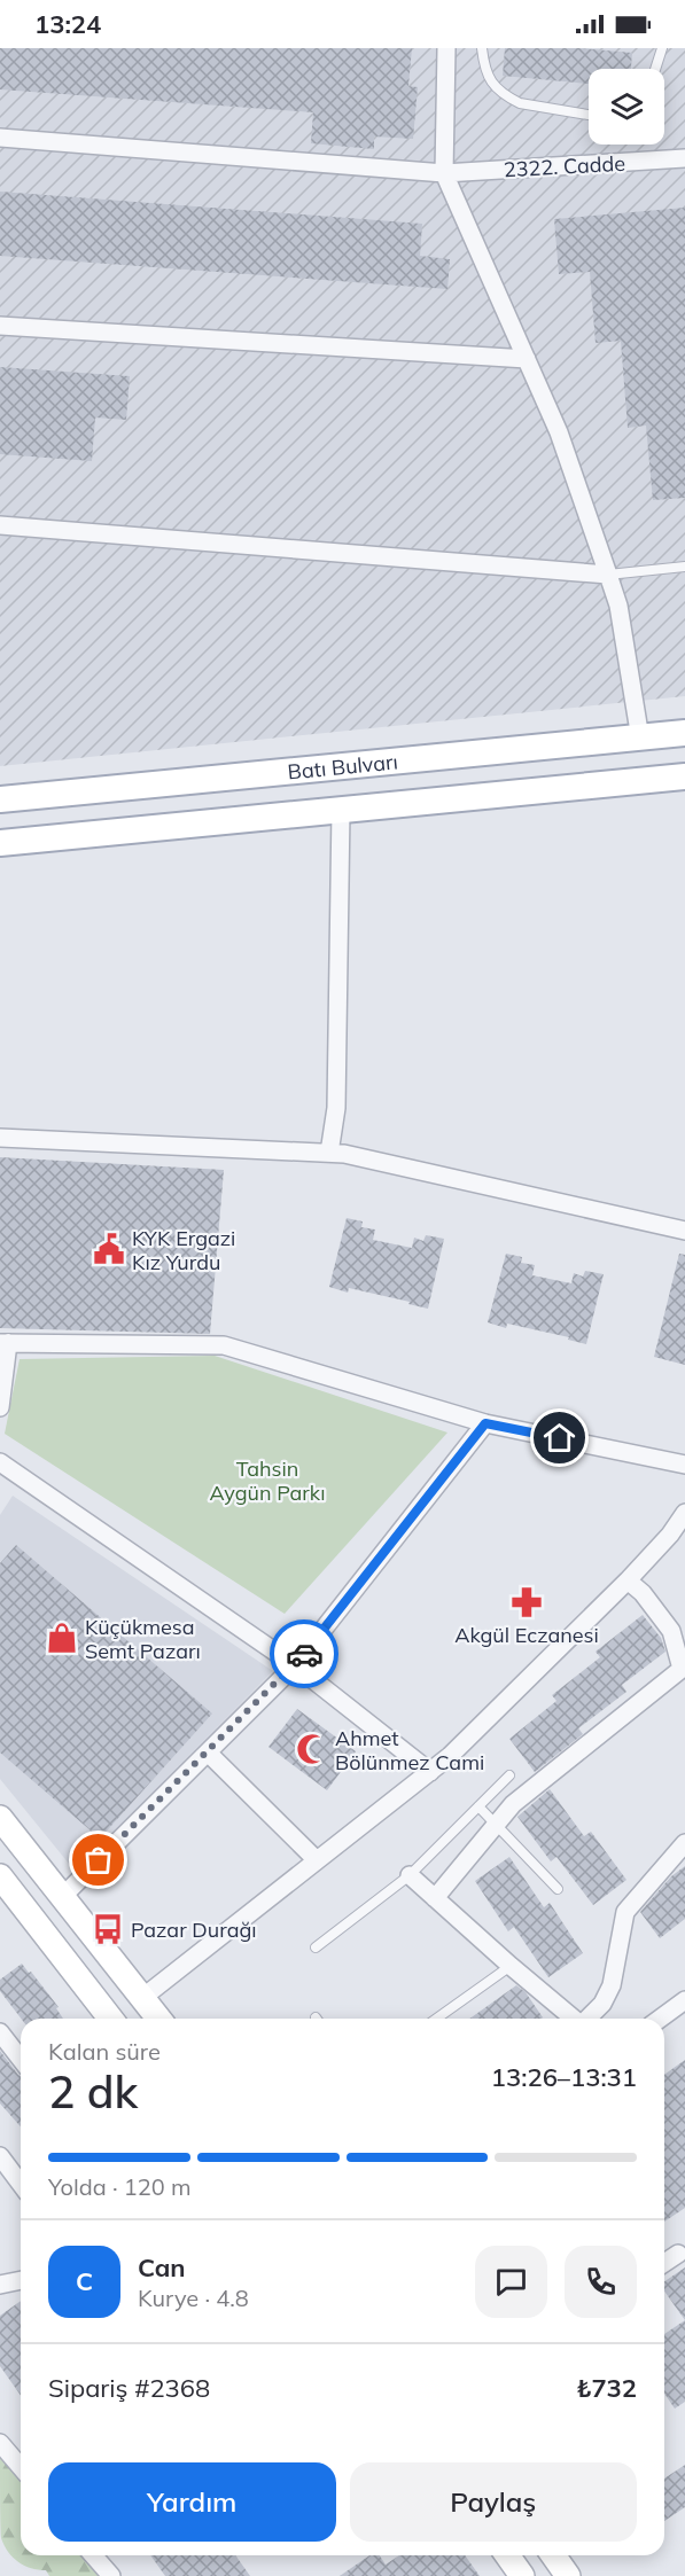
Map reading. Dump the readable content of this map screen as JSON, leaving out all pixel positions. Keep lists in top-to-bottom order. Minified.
{"streets":{"main road":["Batı Bulvarı"],"street":["2322. Cadde"]},"parks":["Tahsin Aygün Parkı"],"places":{"public building":["KYK Ergazi Kız Yurdu"],"pharmacy":["Akgül Eczanesi"],"shop":["Küçükmesa Semt Pazarı"],"mosque":["Ahmet Bölünmez Cami"],"bus stop":["Pazar Durağı"]},"page":{"status":"13:24","heading":["2 dk","Kalan süre","13:26–13:31"],"panel":["Can","Kurye · 4.8","Sipariş #2368","₺732"],"bar":"Yolda · 120 m","round":"C","buttons":["Yardım","Paylaş"]}}
